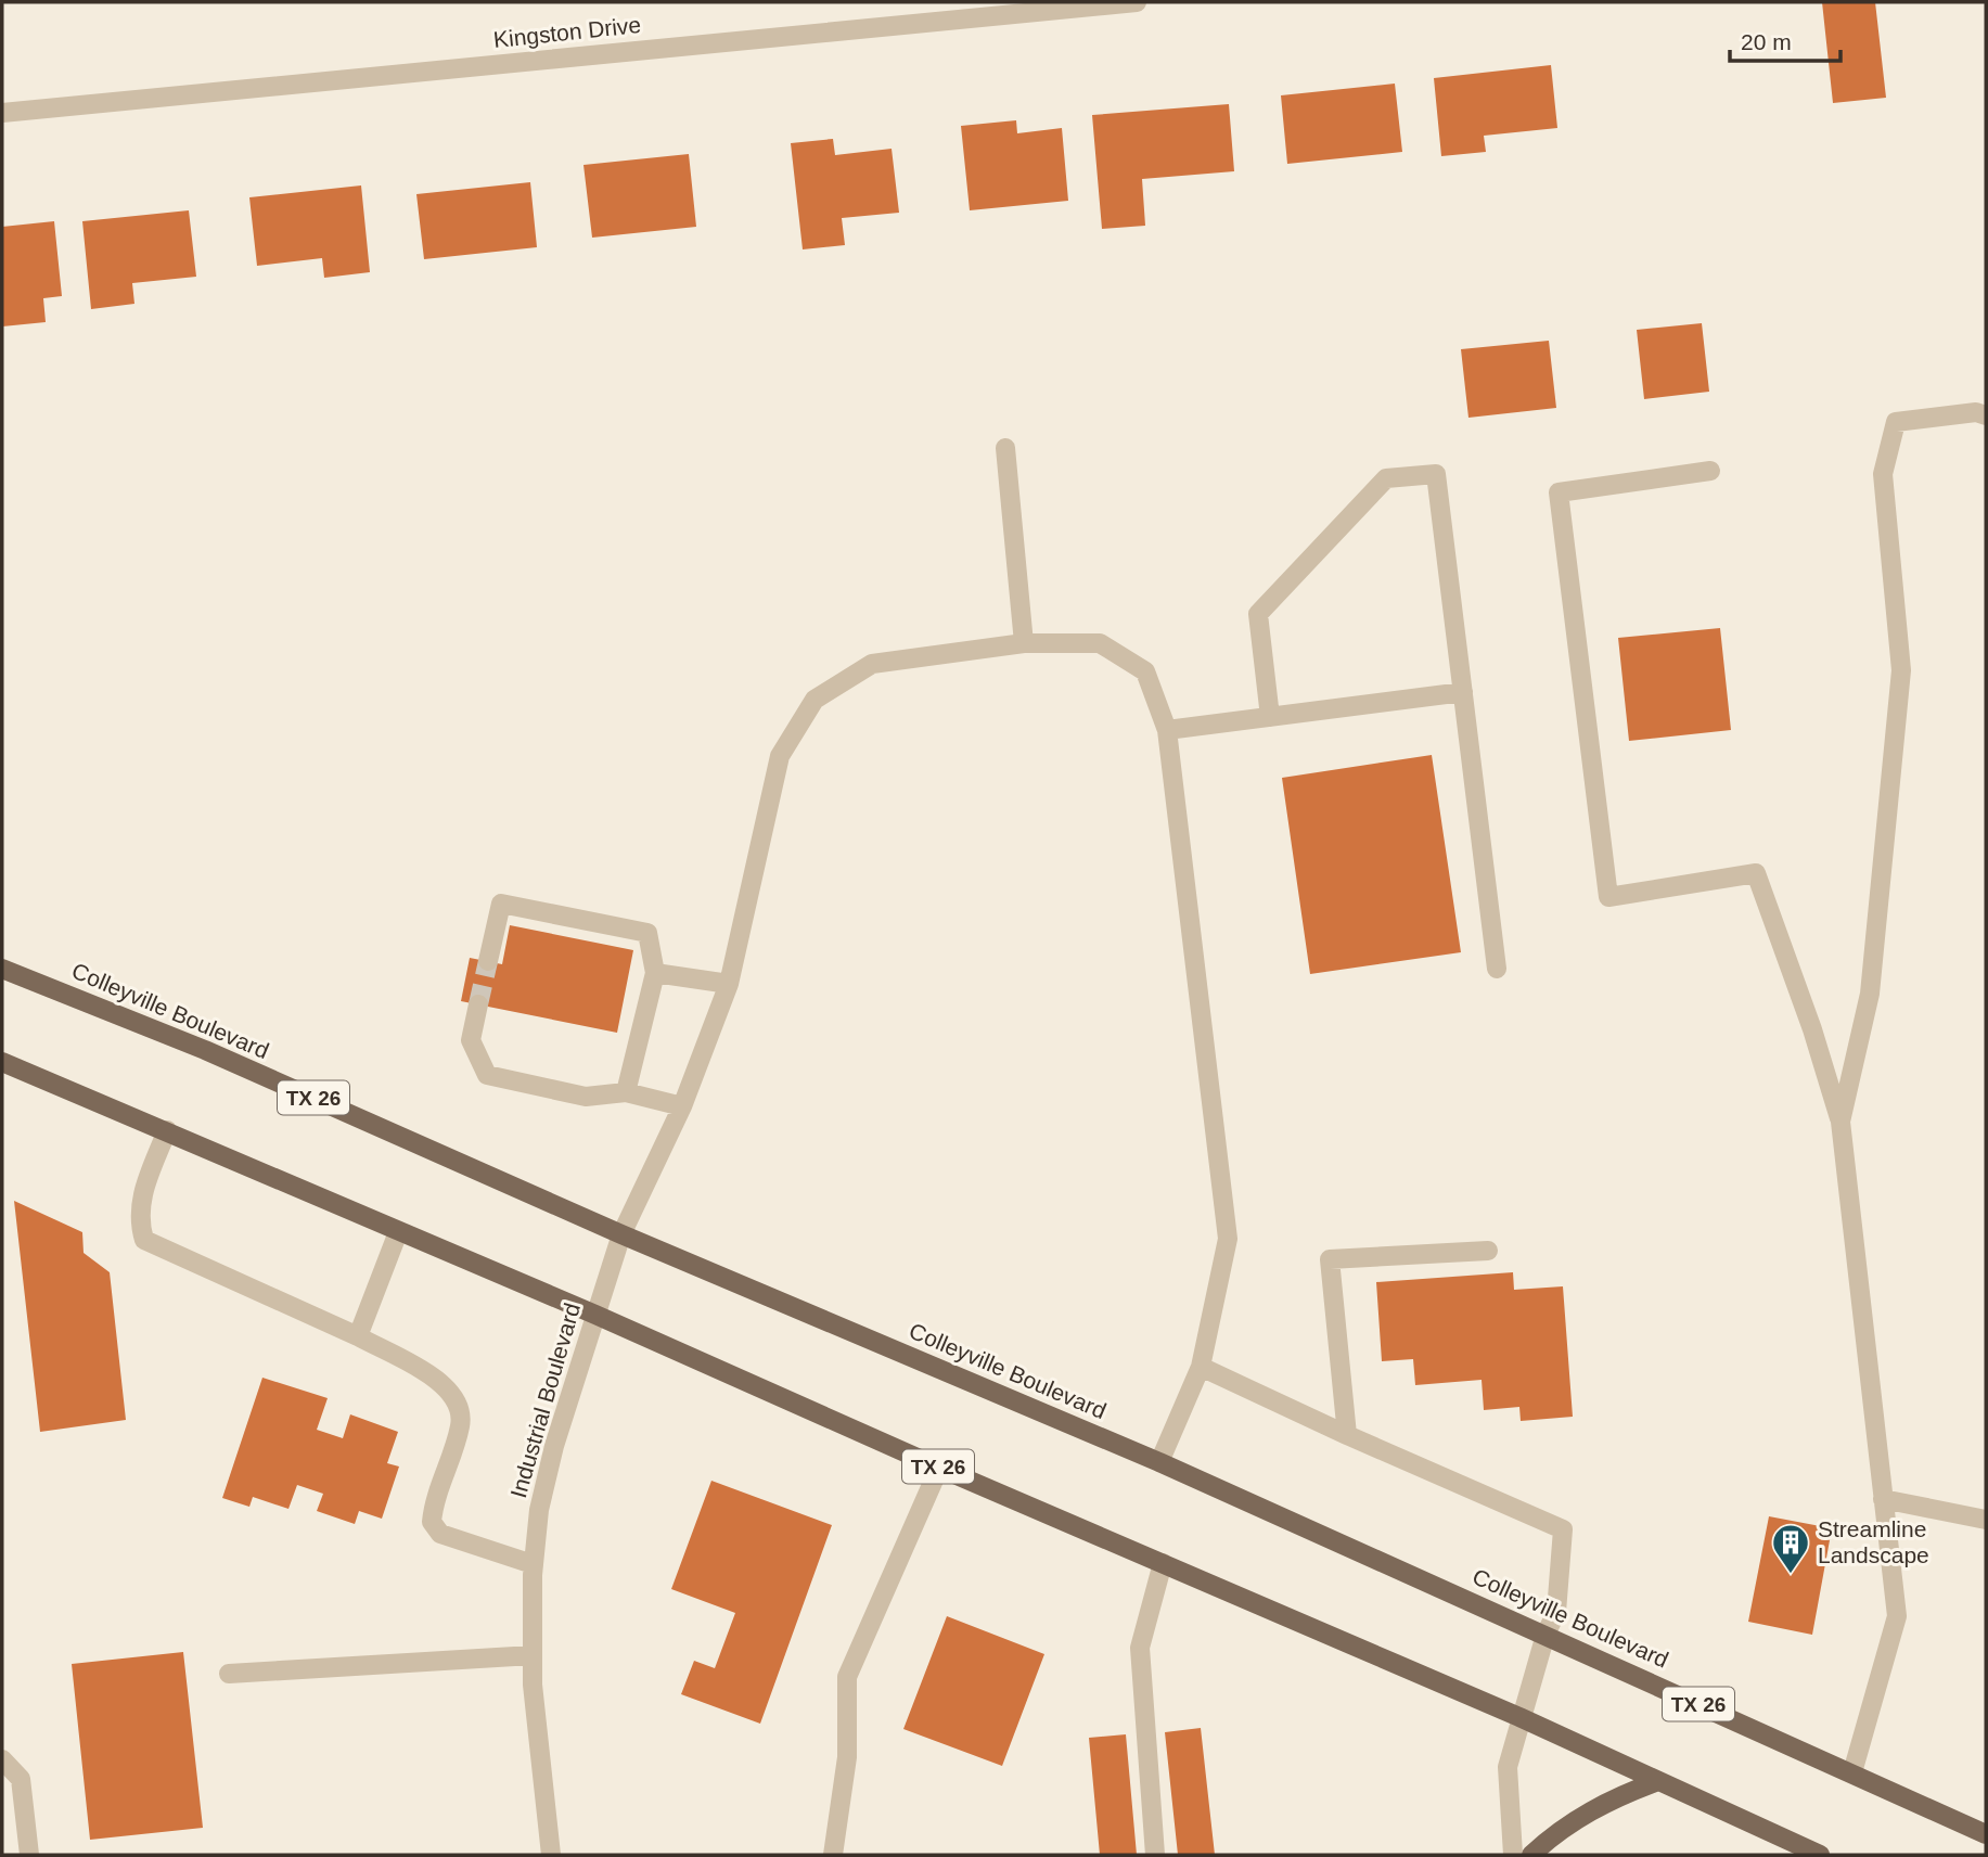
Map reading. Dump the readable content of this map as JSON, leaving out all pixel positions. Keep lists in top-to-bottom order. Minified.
{"streets":{"main road":["Colleyville Boulevard","TX 26"],"street":["Kingston Drive","Industrial Boulevard"]},"crossings":[["Colleyville Boulevard","Industrial Boulevard"],["TX 26","Industrial Boulevard"]],"places":{"building":["Streamline Landscape"]},"scale_bar":"20 m"}
